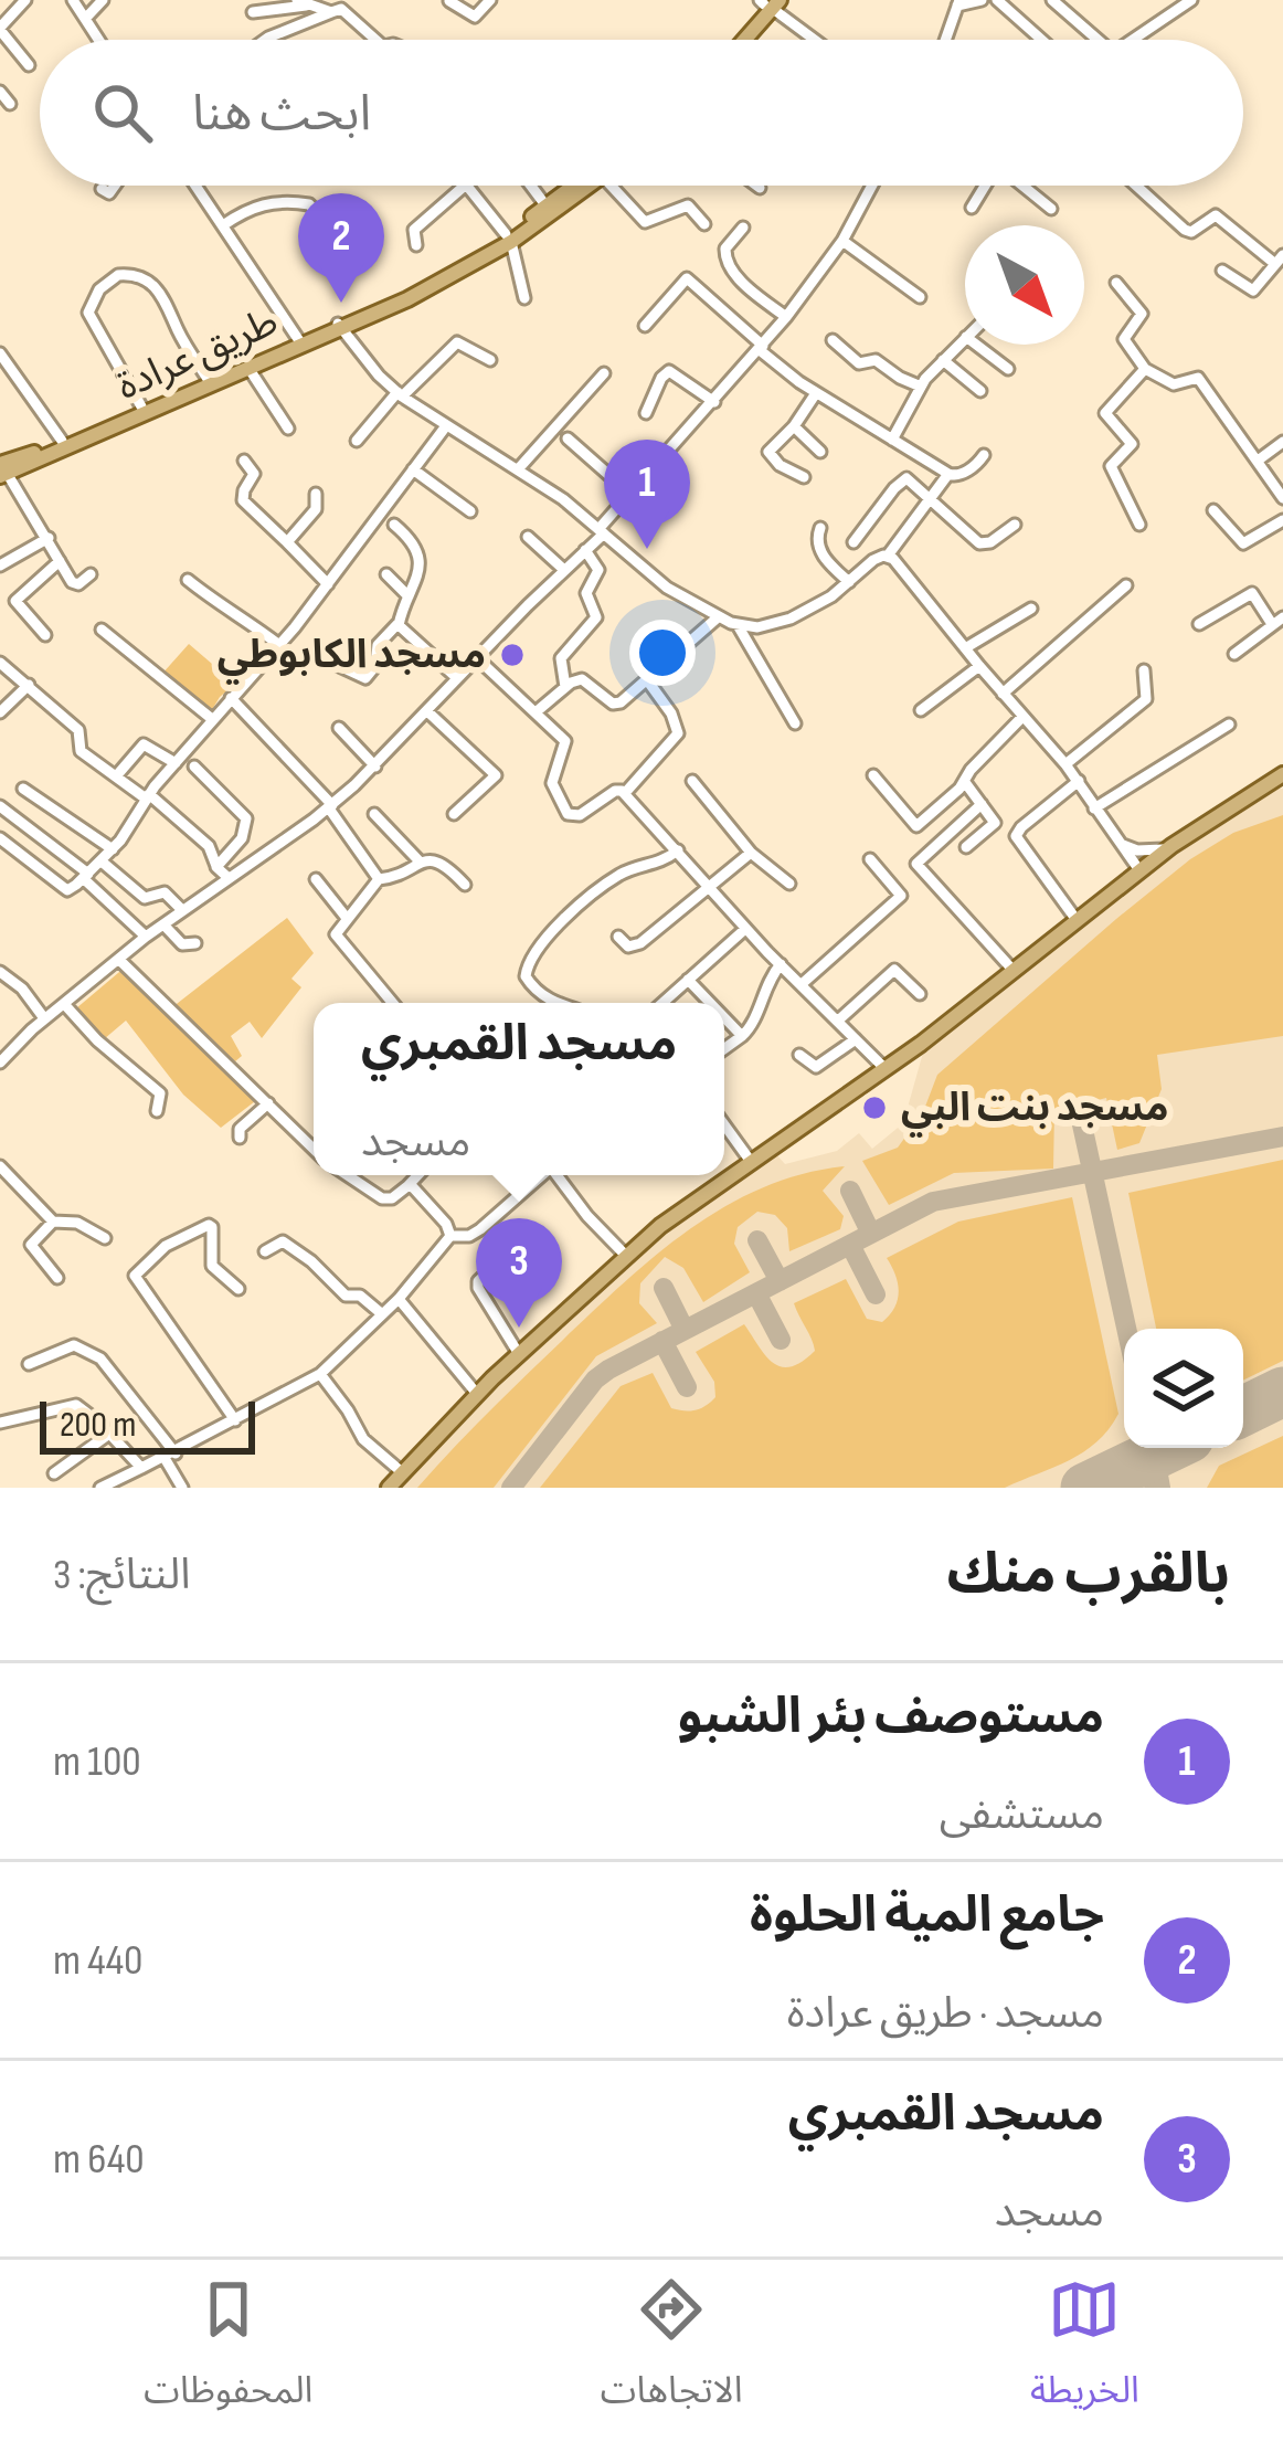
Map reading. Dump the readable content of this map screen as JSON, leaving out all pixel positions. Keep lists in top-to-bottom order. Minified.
{"streets":{"main road":["طريق عرادة"]},"places":["مسجد الكابوطي","مسجد بنت البي"],"scale_bar":"200 m","north":"bottom right","page":{"search":"ابحث هنا","pins":["2","1","3"],"popup":["مسجد القمبري","مسجد"],"scale":"200 m","heading":["بالقرب منك","النتائج: 3"],"list":[{"mark":"1","name":"مستوصف بئر الشبو","note":"مستشفى","value":"100 m"},{"mark":"2","name":"جامع المية الحلوة","note":"مسجد · طريق عرادة","value":"440 m"},{"mark":"3","name":"مسجد القمبري","note":"مسجد","value":"640 m"}],"nav":["الخريطة","الاتجاهات","المحفوظات"]}}
